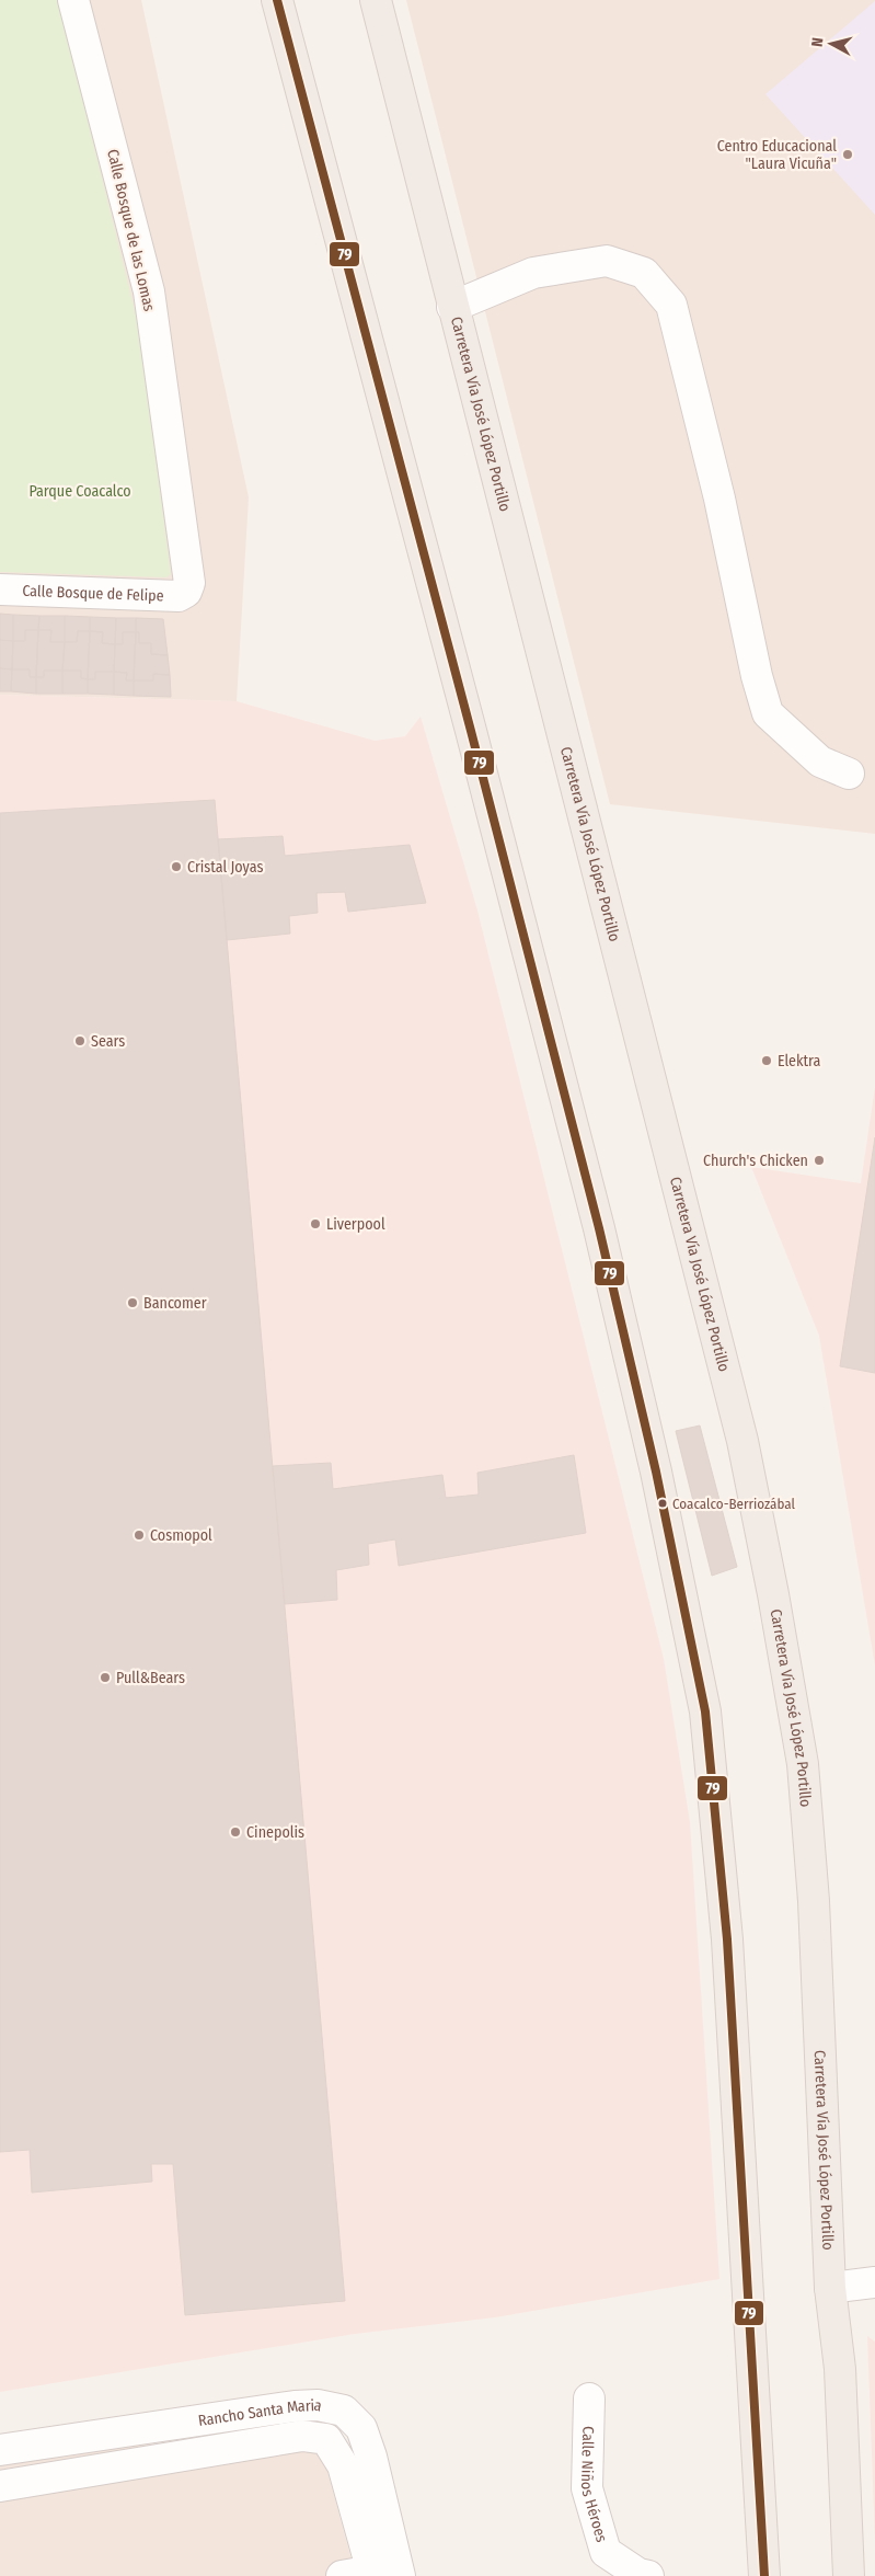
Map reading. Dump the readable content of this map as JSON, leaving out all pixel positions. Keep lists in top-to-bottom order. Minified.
{"streets":{"main road":["Carretera Vía José López Portillo"],"street":["Calle Bosque de las Lomas","Calle Bosque de Felipe","Rancho Santa Maria","Calle Niños Héroes"]},"crossings":[["Calle Bosque de las Lomas","Calle Bosque de Felipe"]],"parks":["Parque Coacalco"],"places":["Centro Educacional \"Laura Vicuña\"","Cristal Joyas","Sears","Elektra","Church's Chicken","Liverpool","Bancomer","Coacalco-Berriozábal","Cosmopol","Pull&Bears","Cinepolis"],"lines":["transit line 79"],"north":"left"}
